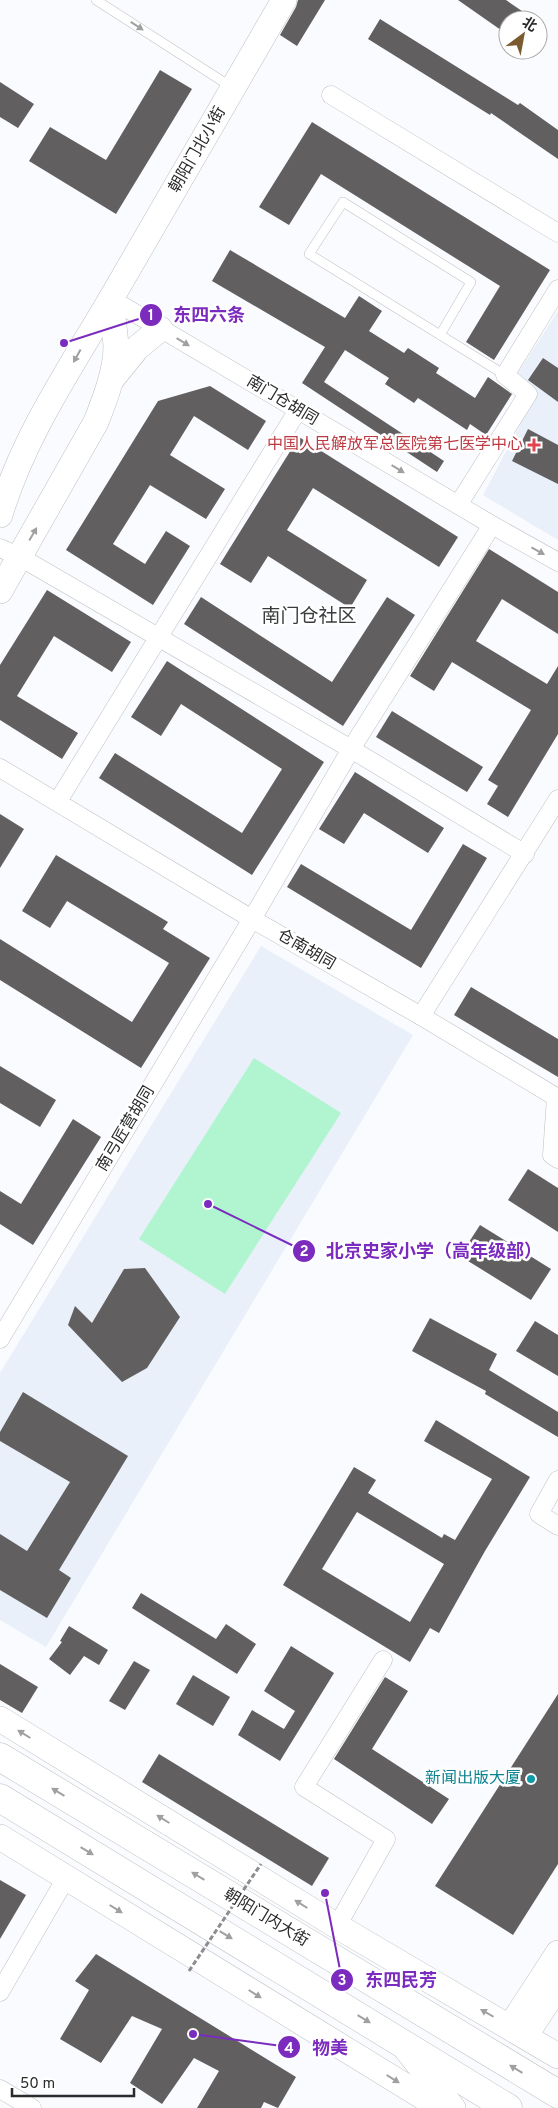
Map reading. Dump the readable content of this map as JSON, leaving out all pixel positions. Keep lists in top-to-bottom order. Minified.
{"streets":{"main road":["朝阳门内大街"],"street":["朝阳门北小街","南门仓胡同","仓南胡同","南弓匠营胡同"]},"crossings":[["朝阳门北小街","南门仓胡同"],["南门仓胡同","南弓匠营胡同"],["仓南胡同","南弓匠营胡同"]],"one_way":["南门仓胡同"],"districts":["南门仓社区"],"places":{"other":["东四六条","北京史家小学（高年级部）","新闻出版大厦","东四民芳","物美"],"health":["中国人民解放军总医院第七医学中心"]},"scale_bar":"50 m","north":"top right"}
